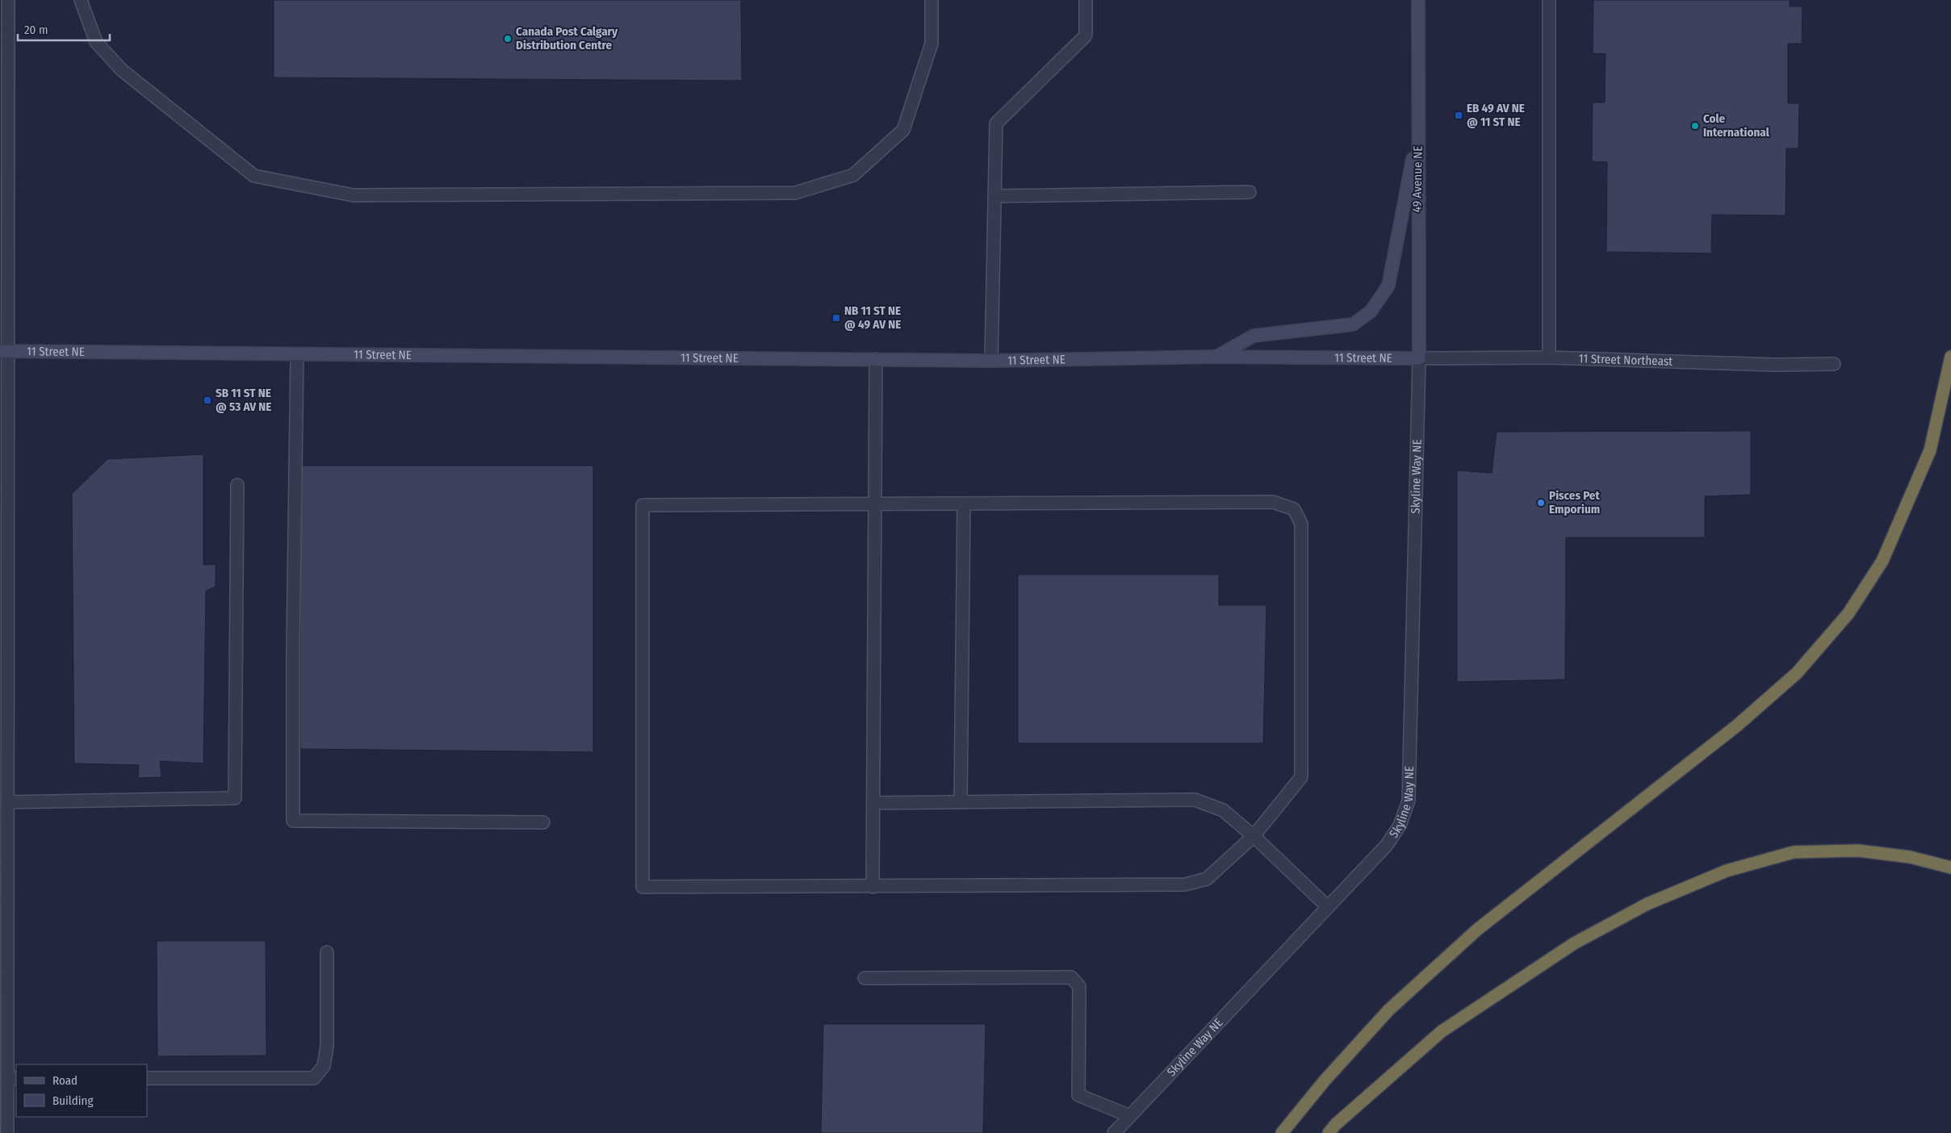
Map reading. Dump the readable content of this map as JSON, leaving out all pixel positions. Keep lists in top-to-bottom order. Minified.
{"streets":{"street":["49 Avenue NE","11 Street NE","11 Street Northeast","Skyline Way NE"]},"crossings":[["49 Avenue NE","11 Street NE"],["49 Avenue NE","11 Street Northeast"],["49 Avenue NE","Skyline Way NE"],["11 Street NE","11 Street Northeast"],["11 Street NE","Skyline Way NE"],["11 Street Northeast","Skyline Way NE"]],"places":{"other":["Canada Post Calgary Distribution Centre","Cole International","Pisces Pet Emporium"],"transit":["EB 49 AV NE @ 11 ST NE","NB 11 ST NE @ 49 AV NE","SB 11 ST NE @ 53 AV NE"]},"legend":["Road","Building"],"scale_bar":"20 m"}
